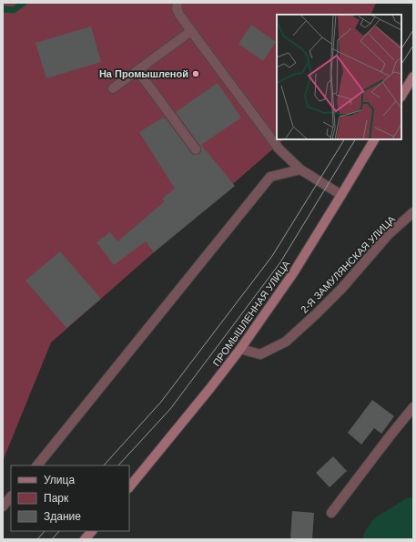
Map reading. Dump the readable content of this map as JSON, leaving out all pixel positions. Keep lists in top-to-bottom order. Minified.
{"streets":{"main road":["ПРОМЫШЛЕННАЯ УЛИЦА"],"lane":["2-Я ЗАМУЛЯНСКАЯ УЛИЦА"]},"crossings":[["2-Я ЗАМУЛЯНСКАЯ УЛИЦА","ПРОМЫШЛЕННАЯ УЛИЦА"]],"places":["На Промышленой"],"legend":["Улица","Парк","Здание"]}
